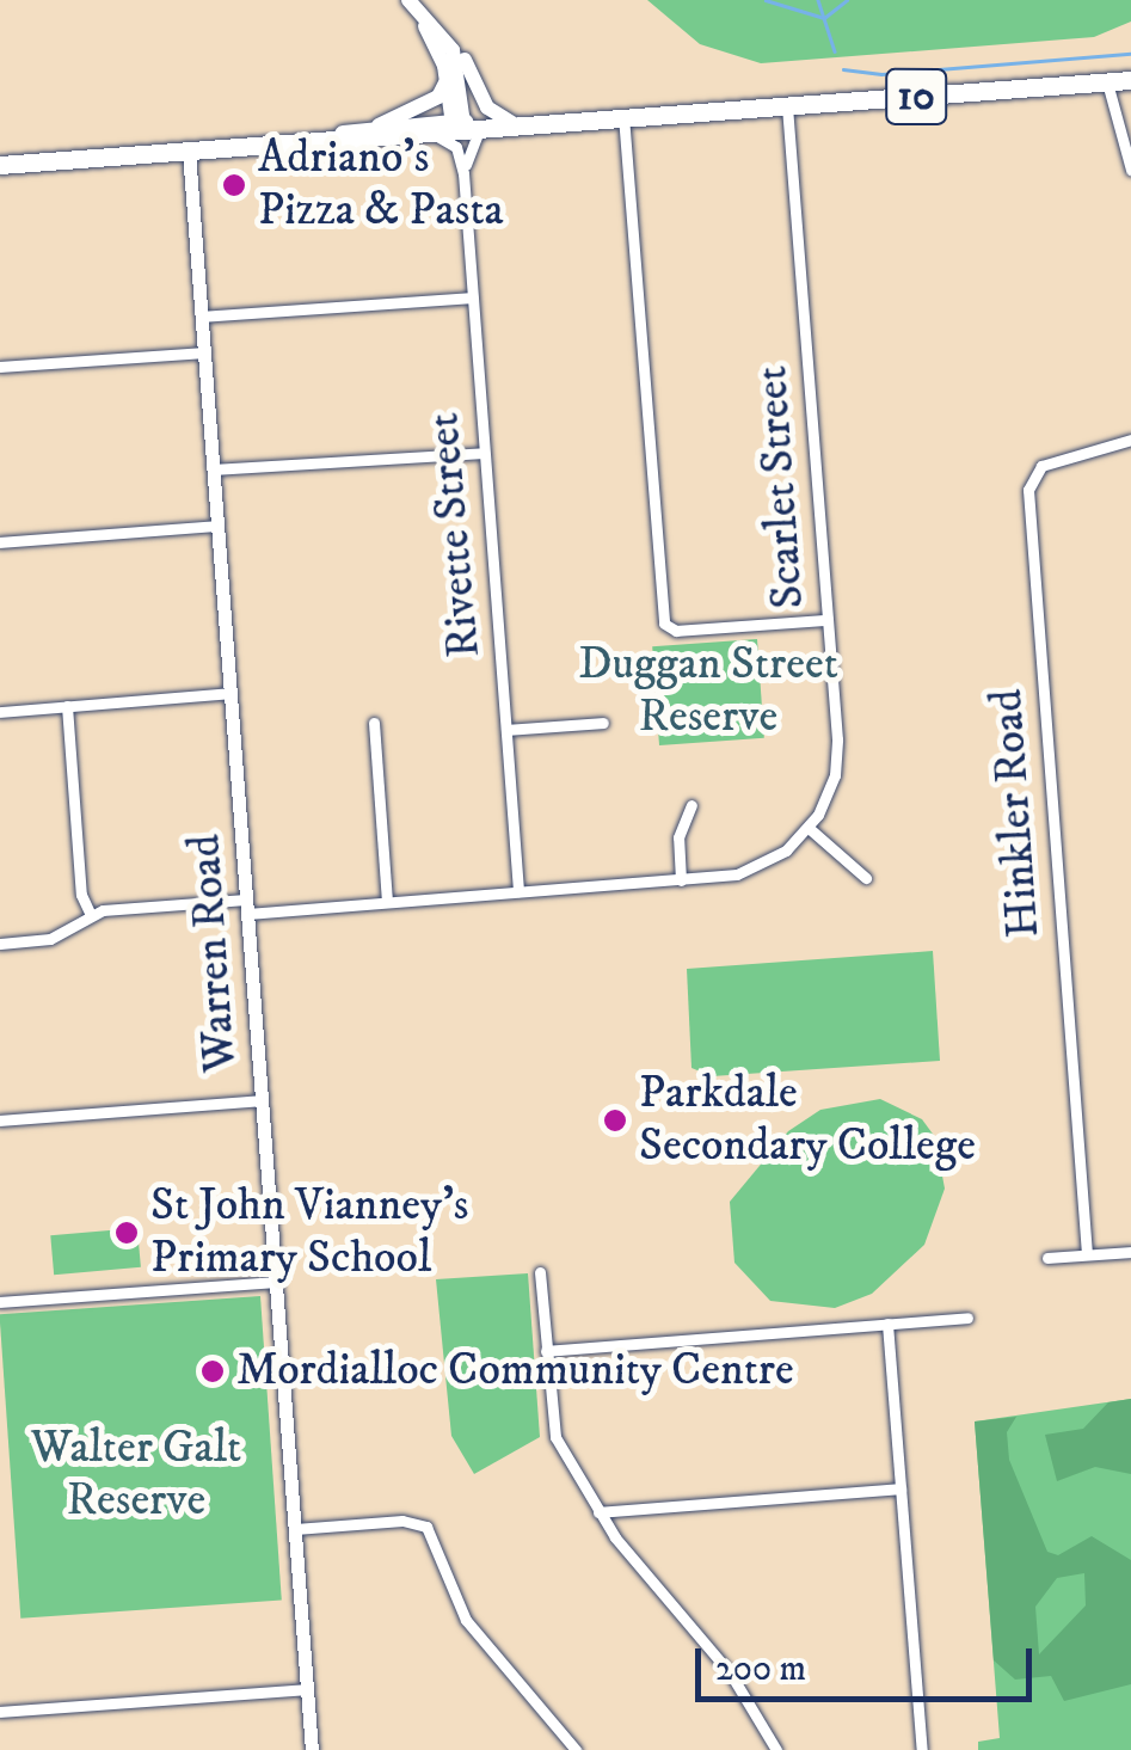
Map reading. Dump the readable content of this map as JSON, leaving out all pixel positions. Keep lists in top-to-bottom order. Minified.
{"streets":{"highway":["10"],"street":["Scarlet Street","Rivette Street","Hinkler Road","Warren Road"]},"crossings":[["10","Scarlet Street"],["10","Rivette Street"],["10","Warren Road"]],"parks":["Duggan Street Reserve","Walter Galt Reserve"],"places":["Adriano's Pizza & Pasta","Parkdale Secondary College","St John Vianney's Primary School","Mordialloc Community Centre"],"scale_bar":"200 m"}
